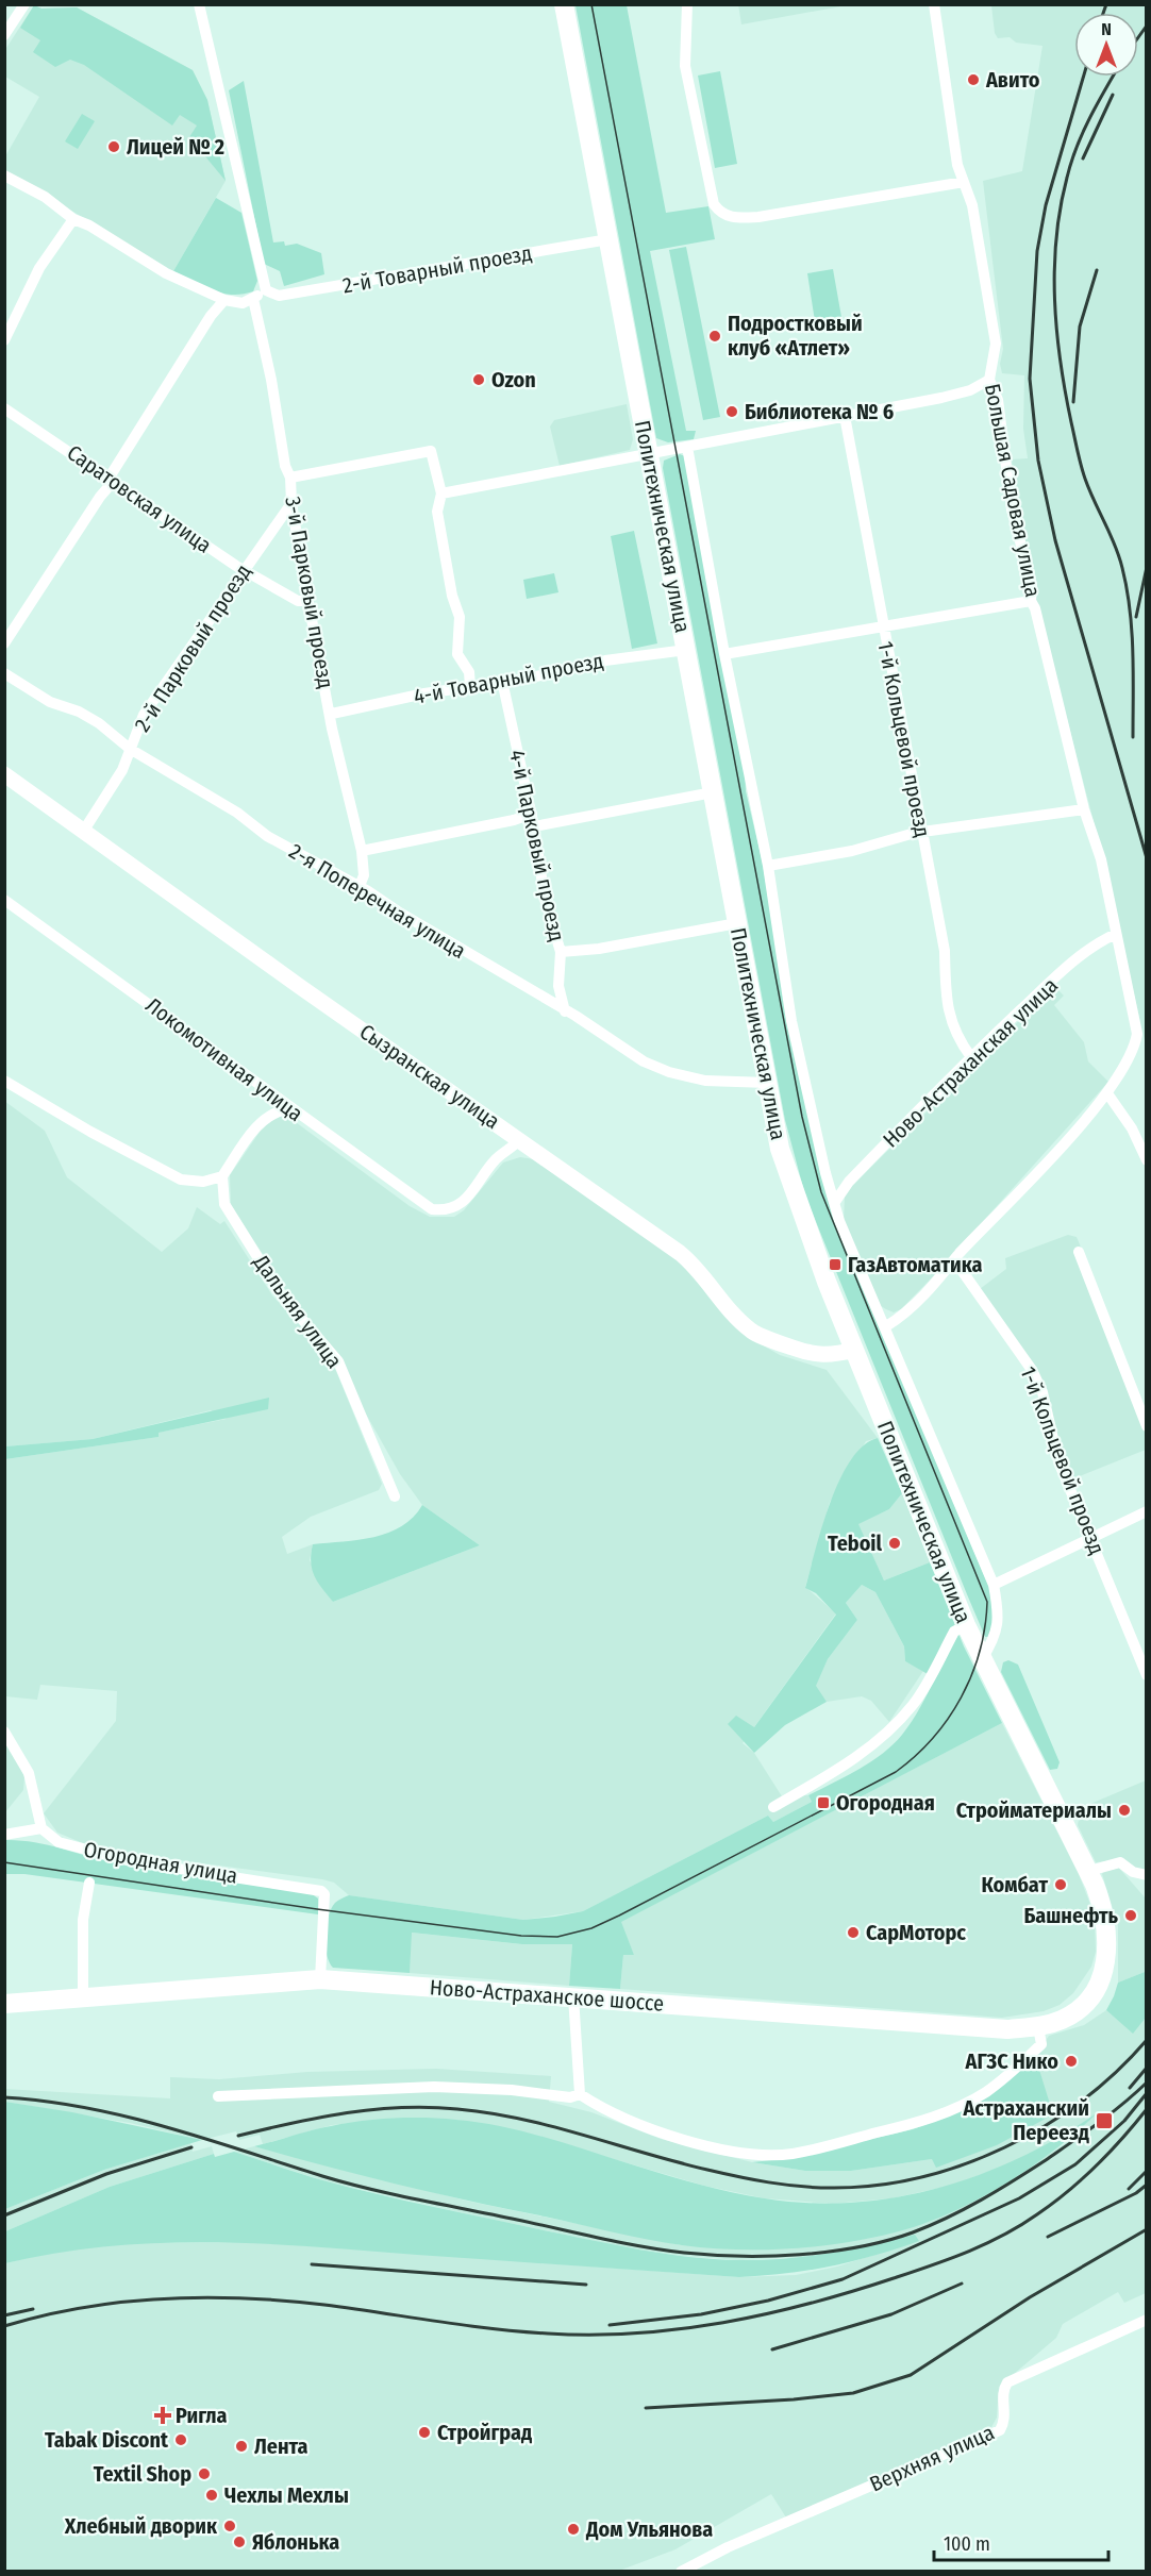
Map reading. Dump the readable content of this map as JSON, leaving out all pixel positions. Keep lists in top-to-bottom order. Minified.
{"streets":{"main road":["Политехническая улица","Ново-Астраханское шоссе"],"street":["2-й Товарный проезд","Большая Садовая улица","Саратовская улица","3-й Парковый проезд","2-й Парковый проезд","4-й Товарный проезд","1-й Кольцевой проезд","4-й Парковый проезд","2-я Поперечная улица","Локомотивная улица","Ново-Астраханская улица","Сызранская улица","Дальняя улица","Огородная улица","Верхняя улица"]},"crossings":[["2-й Товарный проезд","Политехническая улица"],["Большая Садовая улица","Ново-Астраханская улица"],["Саратовская улица","3-й Парковый проезд"],["Саратовская улица","2-й Парковый проезд"],["Политехническая улица","4-й Товарный проезд"],["Политехническая улица","2-я Поперечная улица"],["Политехническая улица","Сызранская улица"],["Политехническая улица","Ново-Астраханское шоссе"],["3-й Парковый проезд","2-й Парковый проезд"],["3-й Парковый проезд","4-й Товарный проезд"],["3-й Парковый проезд","2-я Поперечная улица"],["2-й Парковый проезд","2-я Поперечная улица"],["2-й Парковый проезд","Сызранская улица"],["4-й Товарный проезд","4-й Парковый проезд"],["1-й Кольцевой проезд","Ново-Астраханская улица"],["4-й Парковый проезд","2-я Поперечная улица"],["Локомотивная улица","Сызранская улица"],["Огородная улица","Ново-Астраханское шоссе"]],"places":{"other":["Авито","Лицей № 2","Подростковый клуб «Атлет»","Ozon","Библиотека № 6","Teboil","Стройматериалы","Комбат","Башнефть","СарМоторс","АГЗС Нико","Стройград","Tabak Discont","Лента","Textil Shop","Чехлы Мехлы","Хлебный дворик","Дом Ульянова","Яблонька"],"transit":["ГазАвтоматика","Огородная","Астраханский Переезд"],"health":["Ригла"]},"scale_bar":"100 m","north":"top"}
